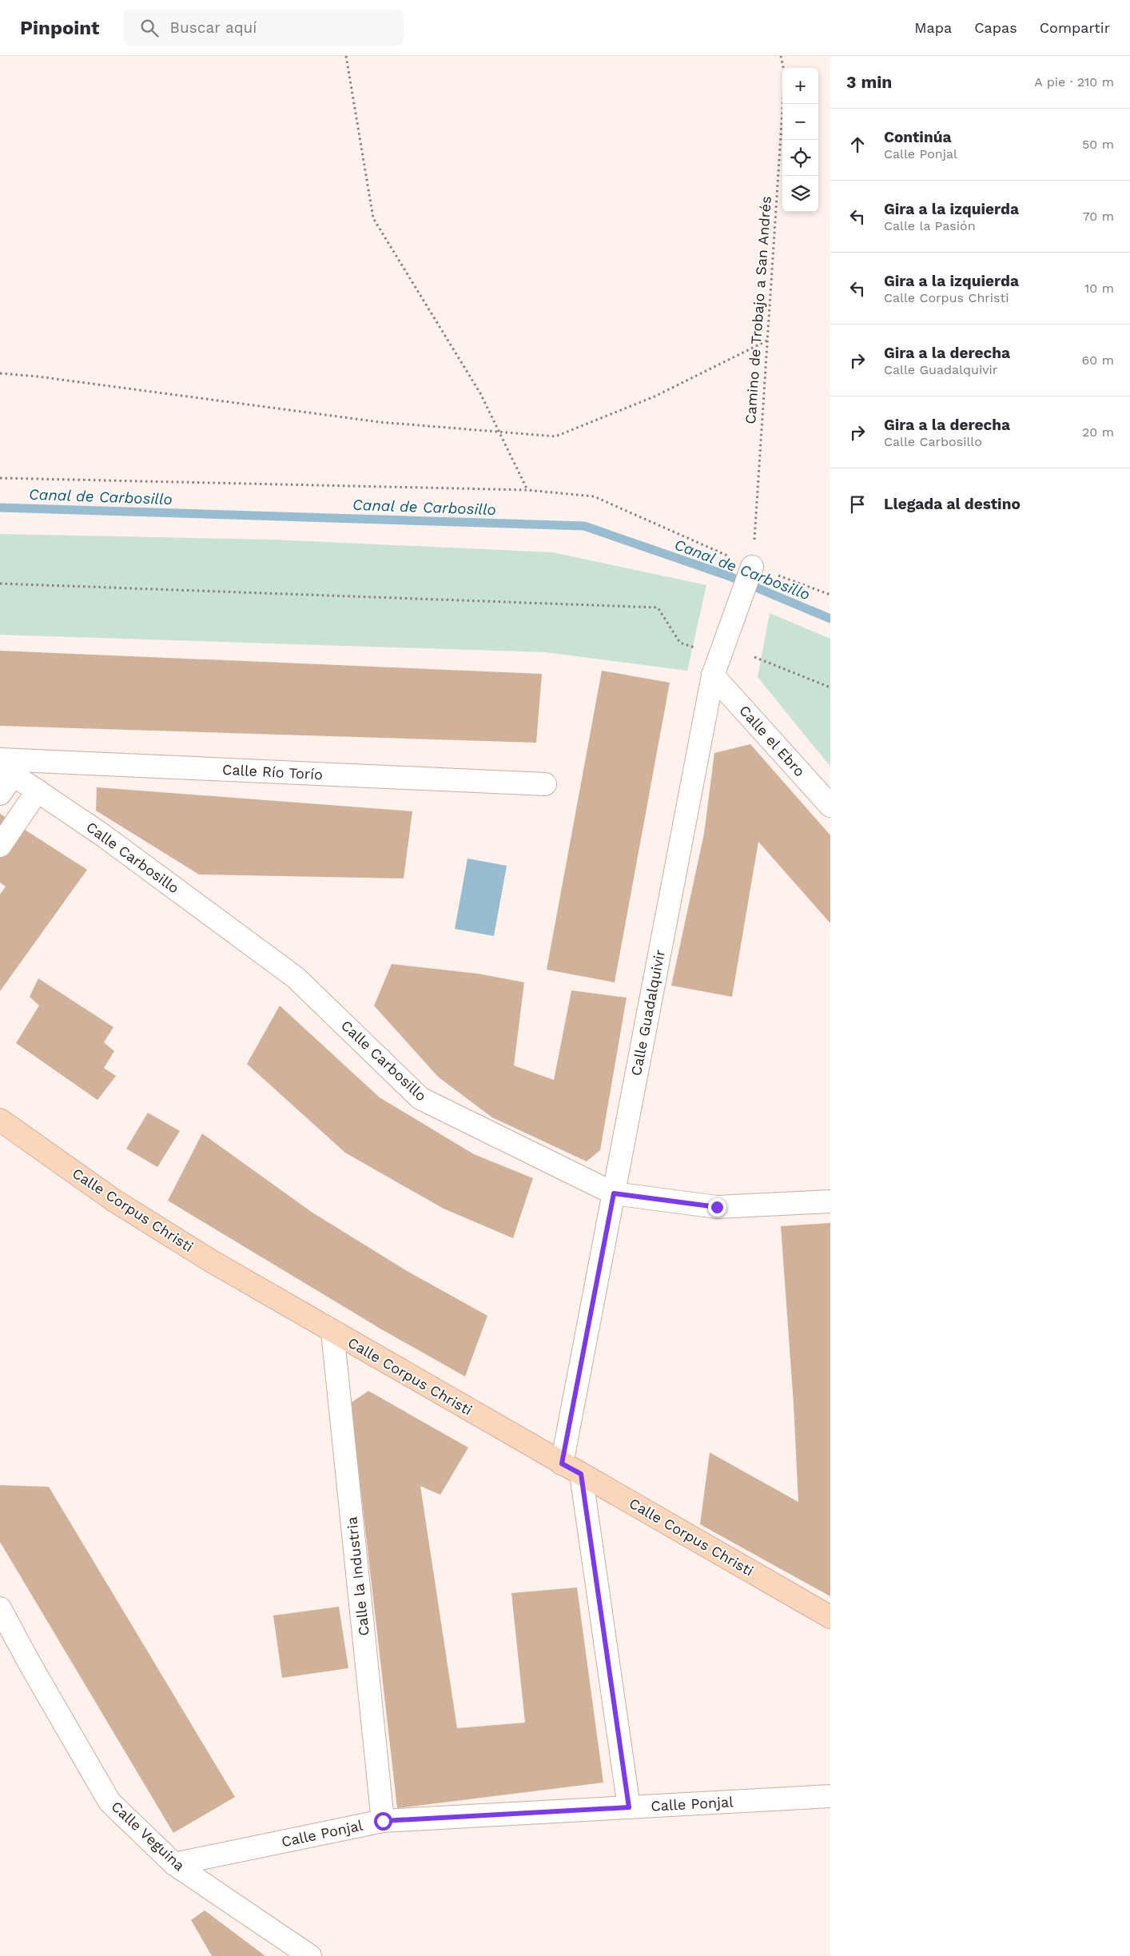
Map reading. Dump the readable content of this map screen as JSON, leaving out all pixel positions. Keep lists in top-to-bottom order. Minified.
{"streets":{"main road":["Calle Corpus Christi"],"street":["Calle el Ebro","Calle Río Torío","Calle Carbosillo","Calle Guadalquivir","Calle la Industria","Calle Ponjal","Calle Veguina"],"path":["Camino de Trobajo a San Andrés"]},"crossings":[["Camino de Trobajo a San Andrés","Calle Guadalquivir"],["Calle el Ebro","Calle Guadalquivir"],["Calle Río Torío","Calle Carbosillo"],["Calle Carbosillo","Calle Guadalquivir"],["Calle Guadalquivir","Calle Corpus Christi"],["Calle Corpus Christi","Calle la Industria"],["Calle la Industria","Calle Ponjal"],["Calle Ponjal","Calle Veguina"]],"water":["Canal de Carbosillo"],"page":{"header":"Pinpoint","search":"Buscar aquí","nav":["Mapa","Capas","Compartir"],"heading":["3 min","A pie · 210 m"],"map_buttons":["+","−"],"list":[["Continúa","Calle Ponjal","50 m"],["Gira a la izquierda","Calle la Pasión","70 m"],["Gira a la izquierda","Calle Corpus Christi","10 m"],["Gira a la derecha","Calle Guadalquivir","60 m"],["Gira a la derecha","Calle Carbosillo","20 m"],"Llegada al destino"]}}
